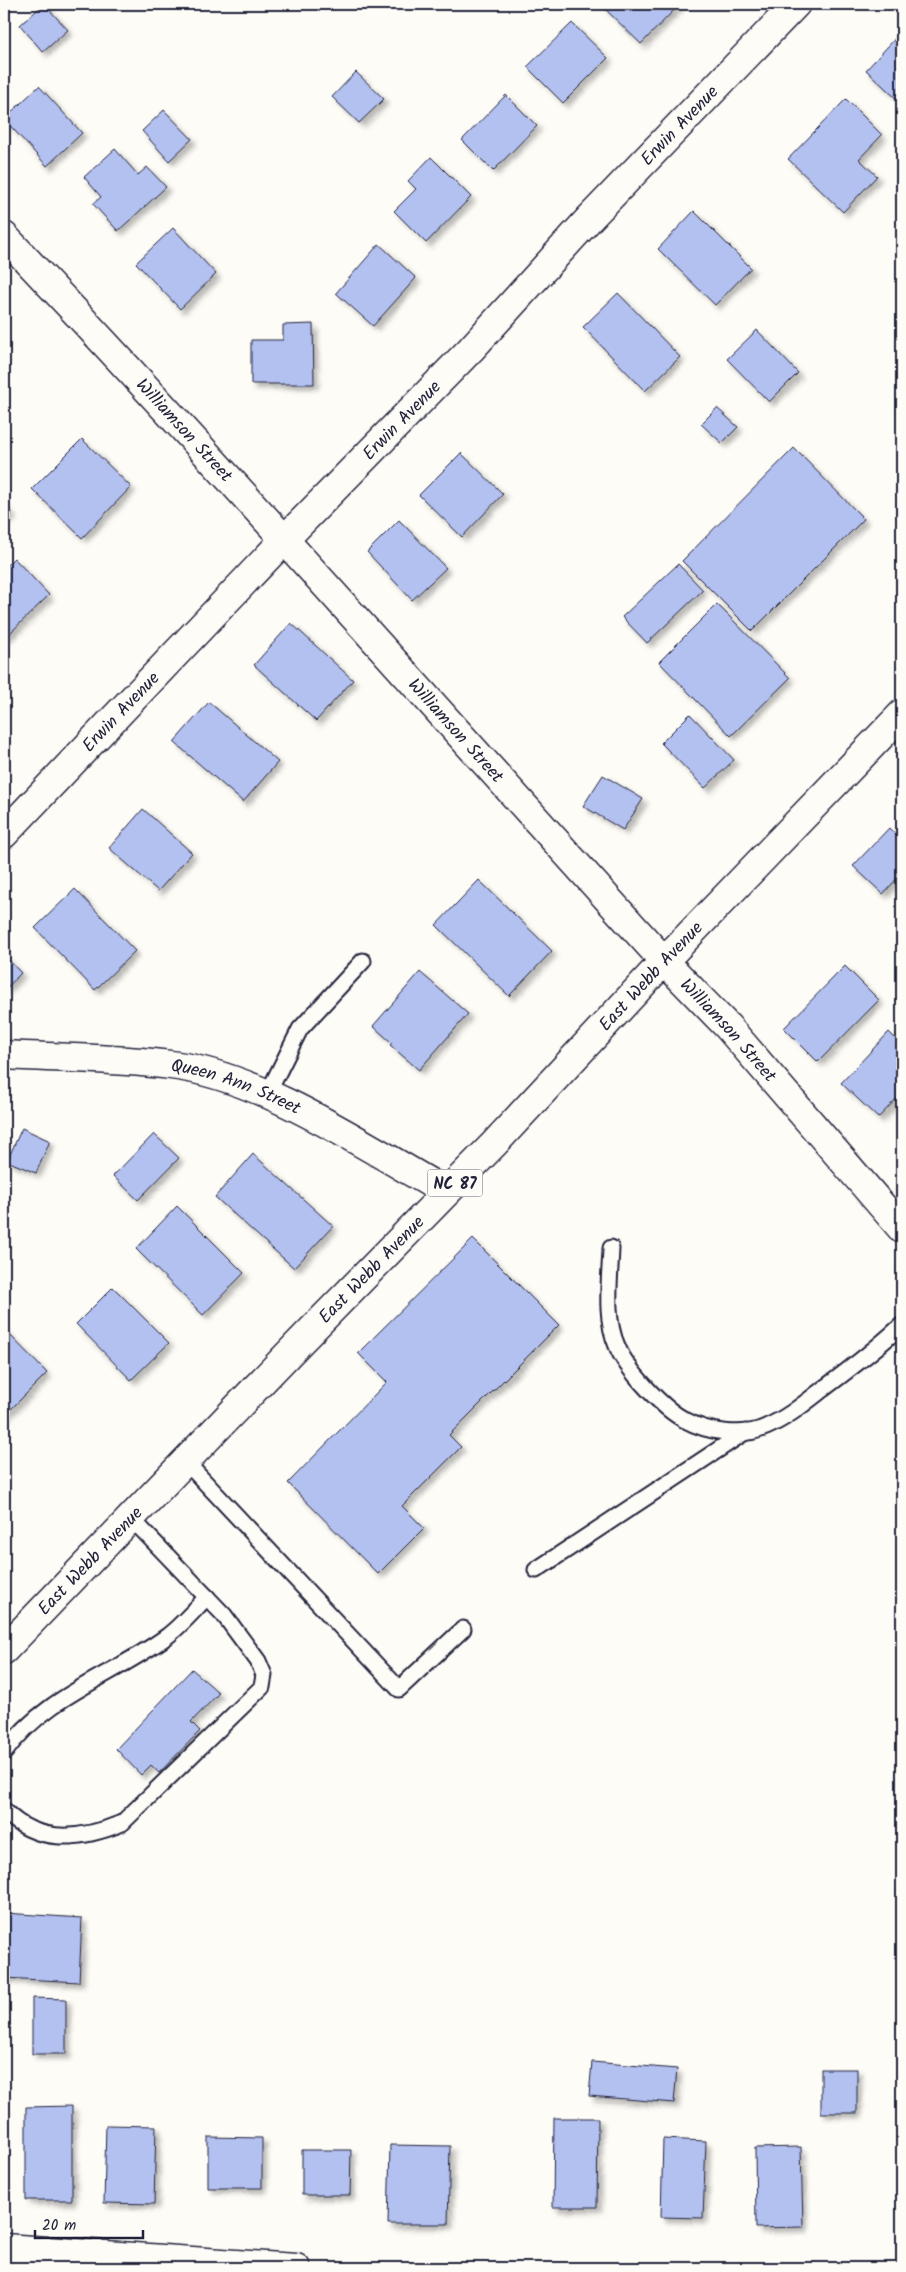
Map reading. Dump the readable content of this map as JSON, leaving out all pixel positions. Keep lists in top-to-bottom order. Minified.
{"streets":{"main road":["Erwin Avenue","Williamson Street","East Webb Avenue","Queen Ann Street","NC 87"]},"crossings":[["Erwin Avenue","Williamson Street"],["Williamson Street","East Webb Avenue"],["East Webb Avenue","Queen Ann Street"]],"scale_bar":"20 m"}
